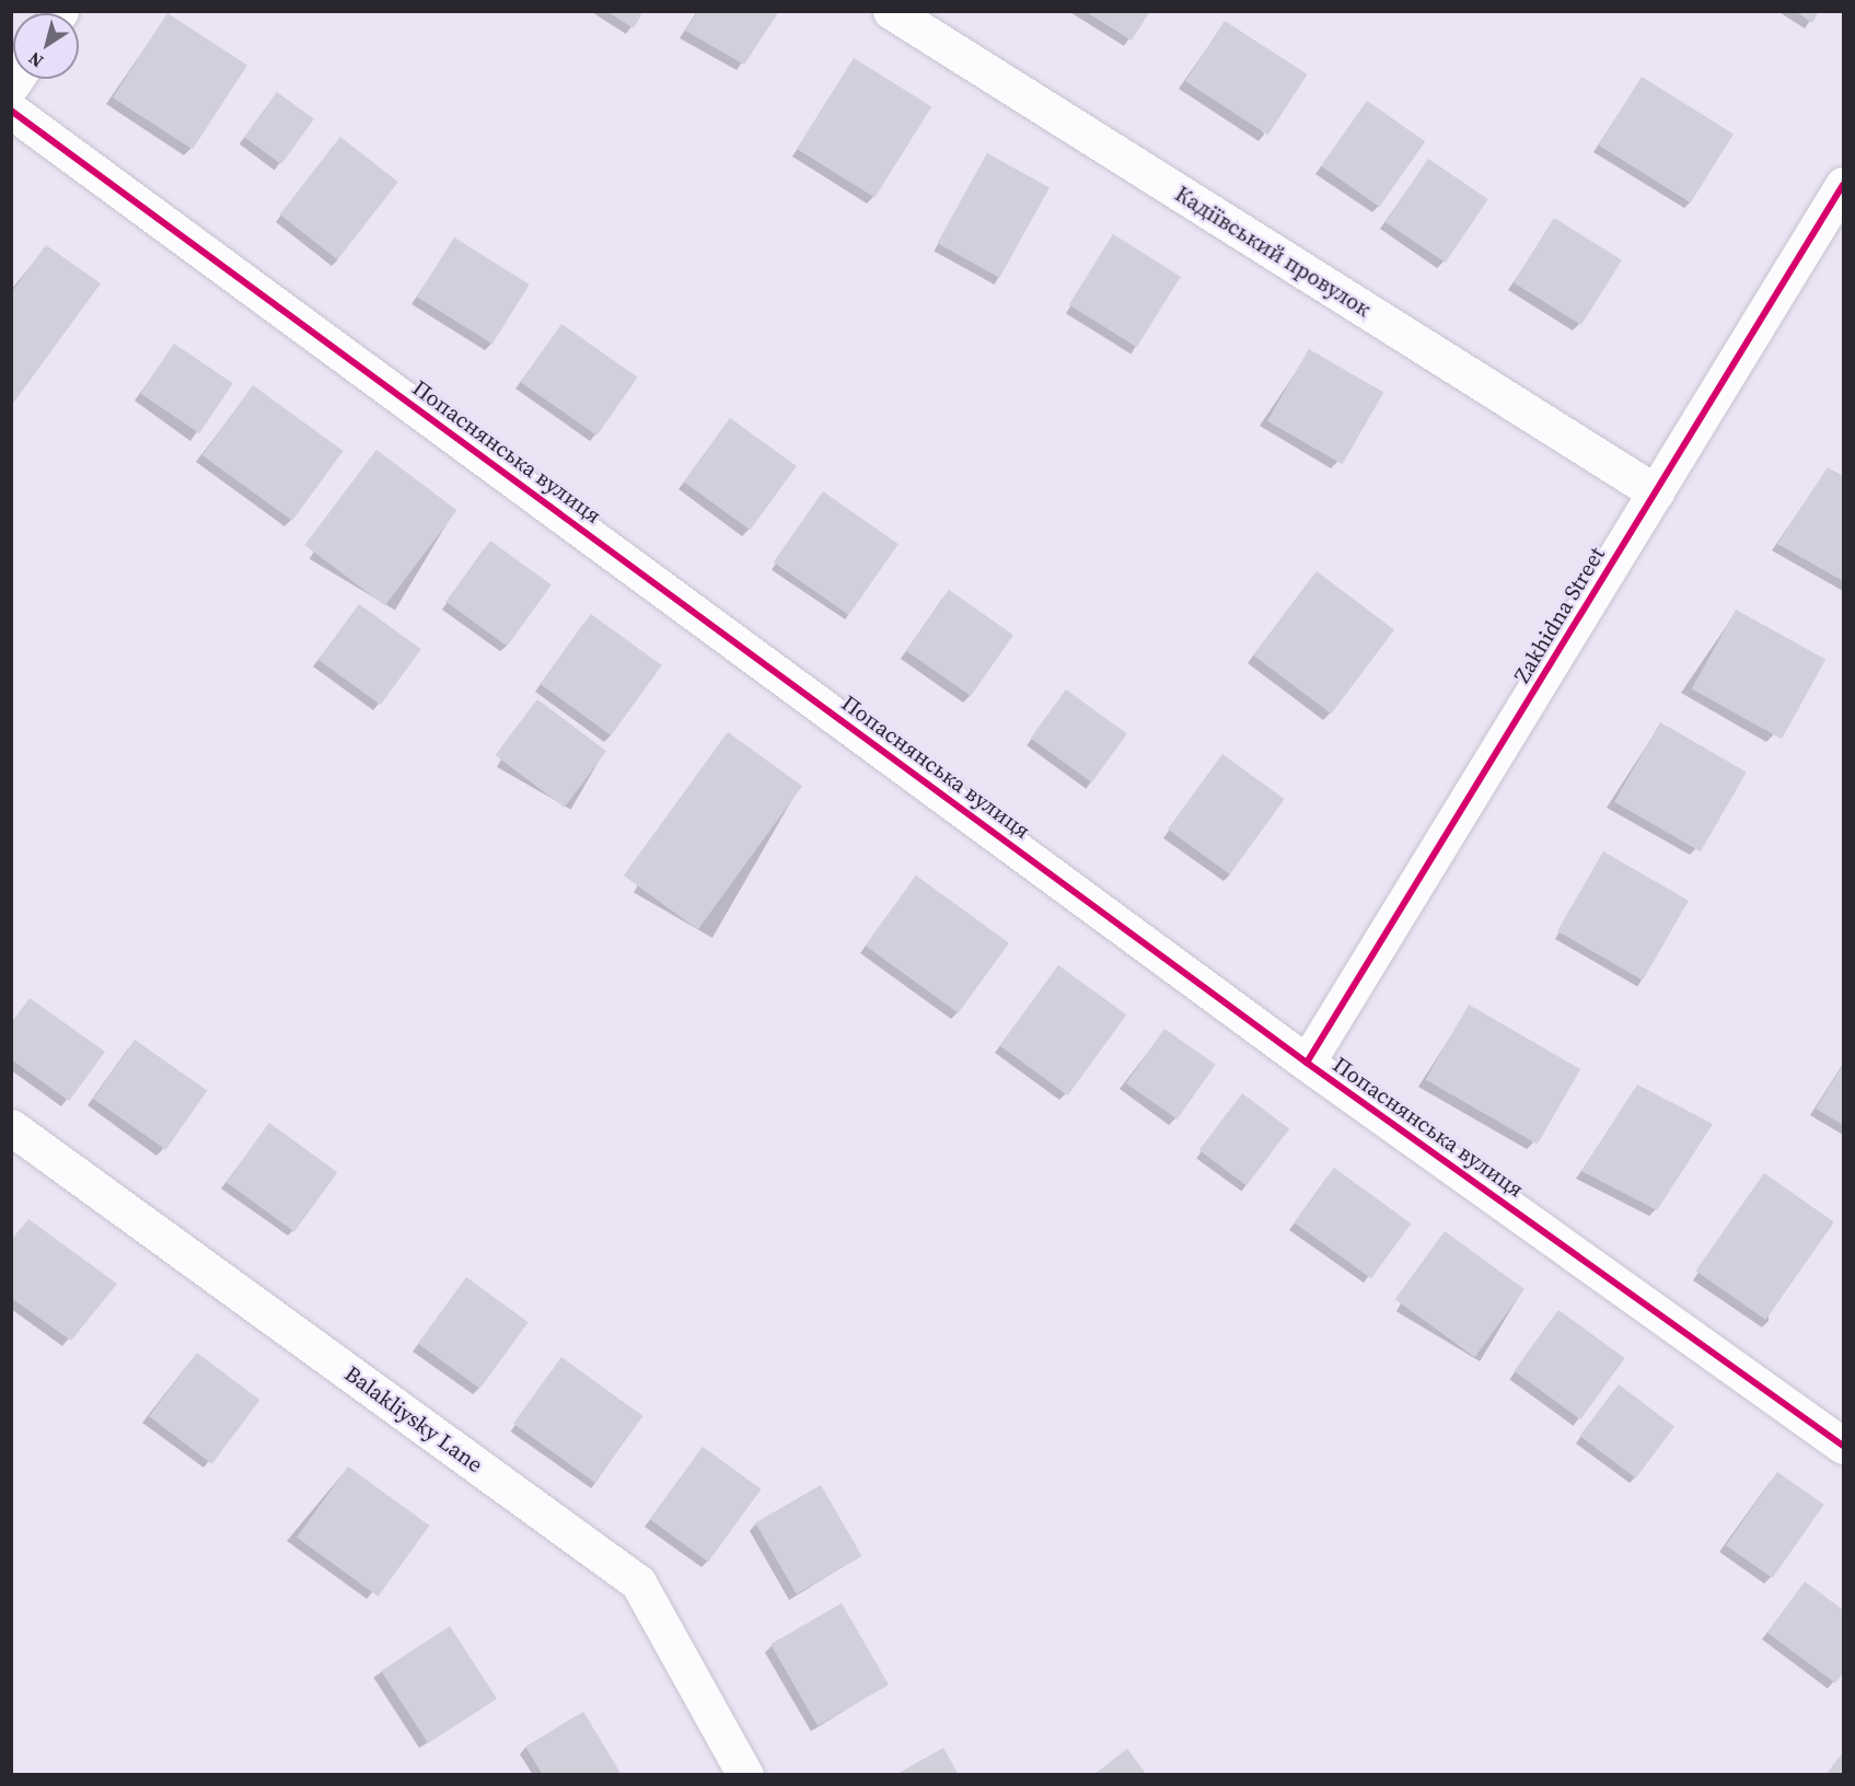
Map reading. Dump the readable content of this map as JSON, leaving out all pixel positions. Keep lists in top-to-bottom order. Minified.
{"streets":{"street":["Кадіївський провулок","Попаснянська вулиця","Zakhidna Street","Balakliysky Lane"]},"crossings":[["Кадіївський провулок","Zakhidna Street"],["Попаснянська вулиця","Zakhidna Street"]],"north":"bottom left"}
